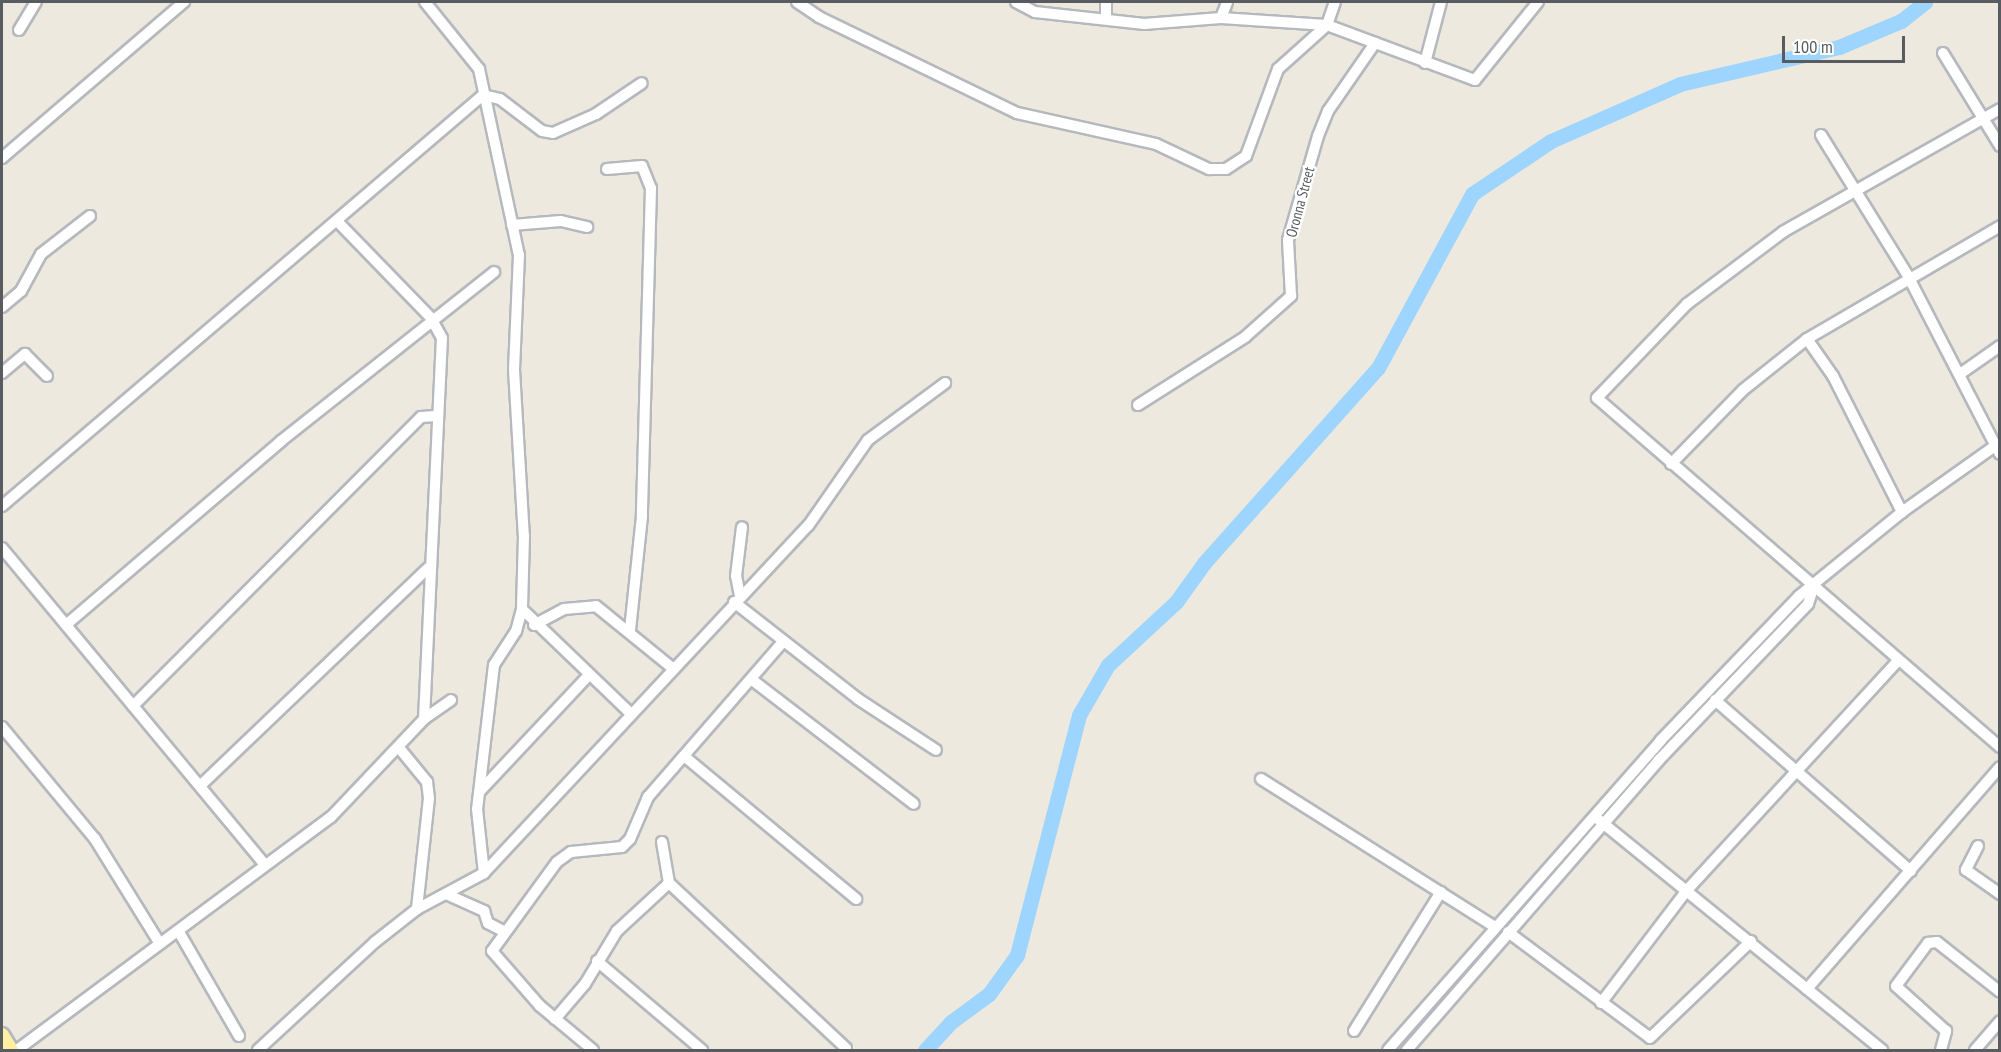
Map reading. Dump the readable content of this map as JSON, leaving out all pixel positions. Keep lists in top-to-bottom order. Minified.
{"streets":{"street":["Oronna Street"]},"scale_bar":"100 m"}
